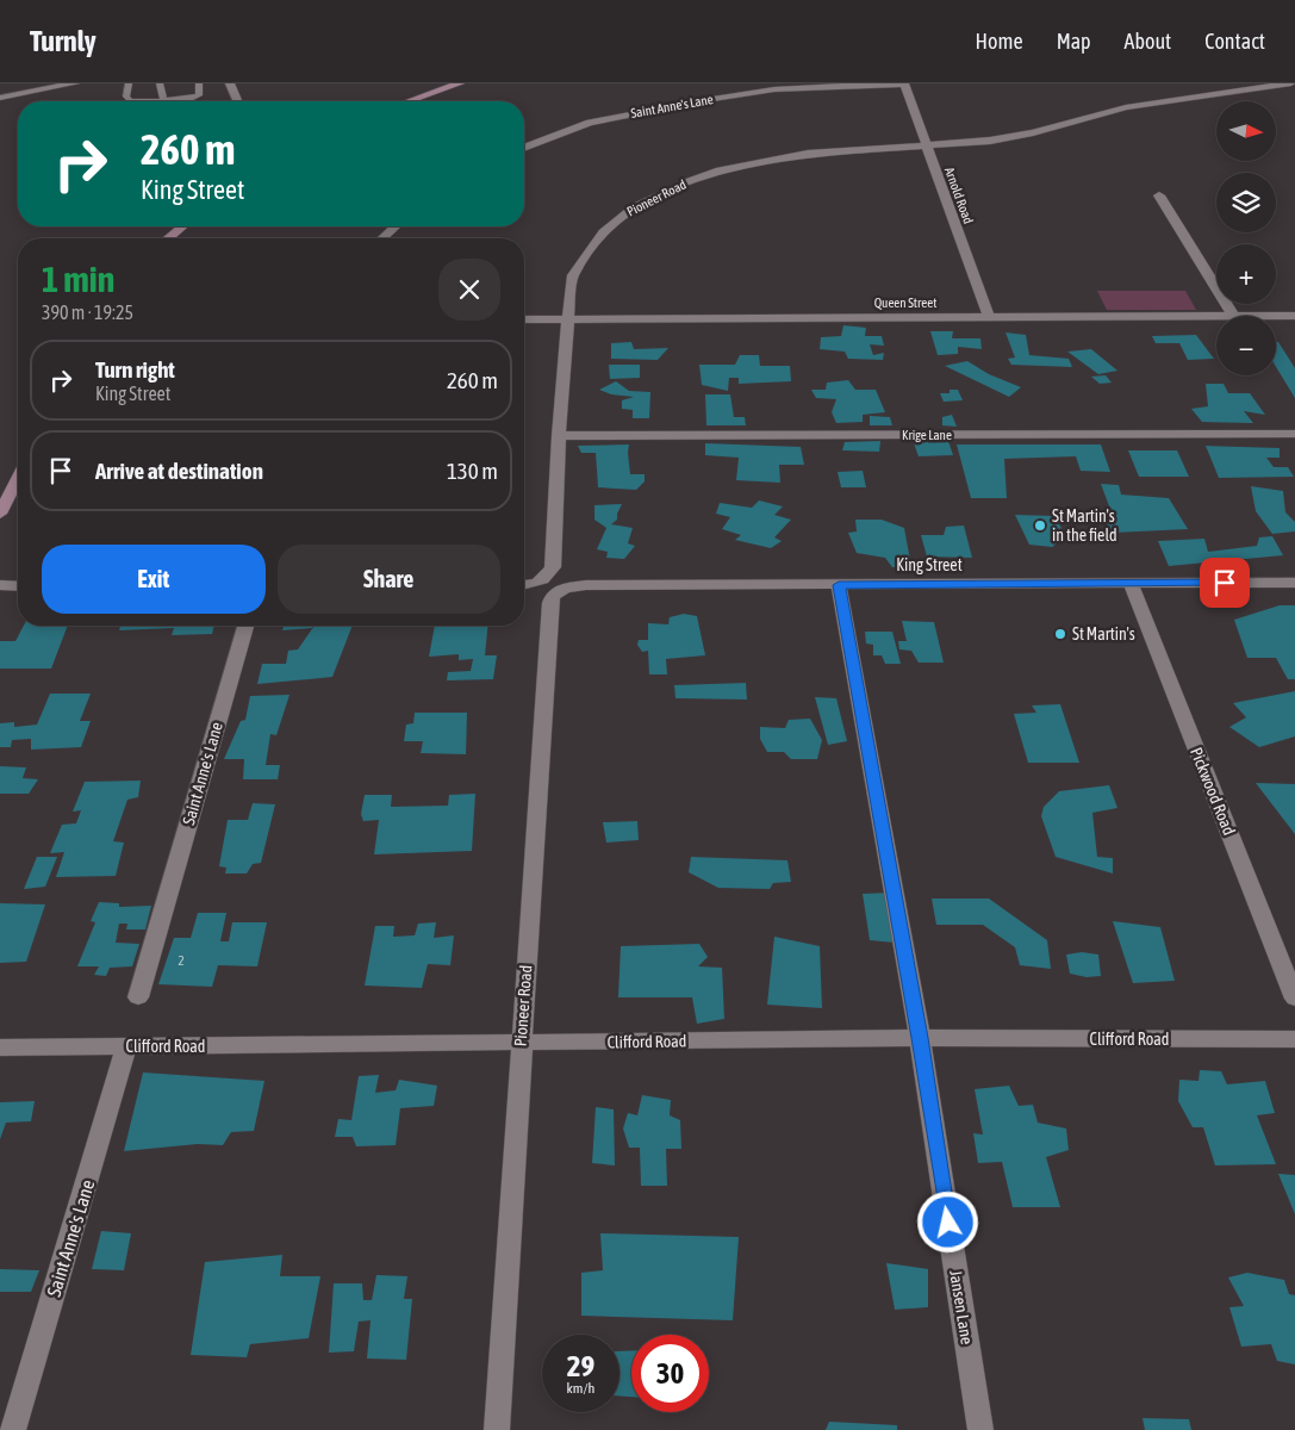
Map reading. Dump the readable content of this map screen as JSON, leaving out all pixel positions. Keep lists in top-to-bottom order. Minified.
{"streets":{"street":["Saint Anne's Lane","Arnold Road","Pioneer Road","Queen Street","Krige Lane","King Street","Pickwood Road","Clifford Road","Jansen Lane"]},"crossings":[["Saint Anne's Lane","Arnold Road"],["Saint Anne's Lane","Clifford Road"],["Arnold Road","Pioneer Road"],["Arnold Road","Queen Street"],["Pioneer Road","Queen Street"],["Pioneer Road","Krige Lane"],["Pioneer Road","King Street"],["Pioneer Road","Clifford Road"],["King Street","Pickwood Road"],["King Street","Jansen Lane"],["Clifford Road","Jansen Lane"]],"places":["St Martin's in the field","St Martin's"],"house_numbers":["2"],"north":"right","page":{"header":"Turnly","nav":["Home","Map","About","Contact"],"map_buttons":["+","−"],"turn":["260 m","King Street"],"heading":["1 min","390 m · 19:25"],"list":[{"name":"Turn right","note":"King Street","value":"260 m"},{"name":"Arrive at destination","value":"130 m"}],"buttons":["Exit","Share"],"speed":"29 km/h","limit":"30"}}
